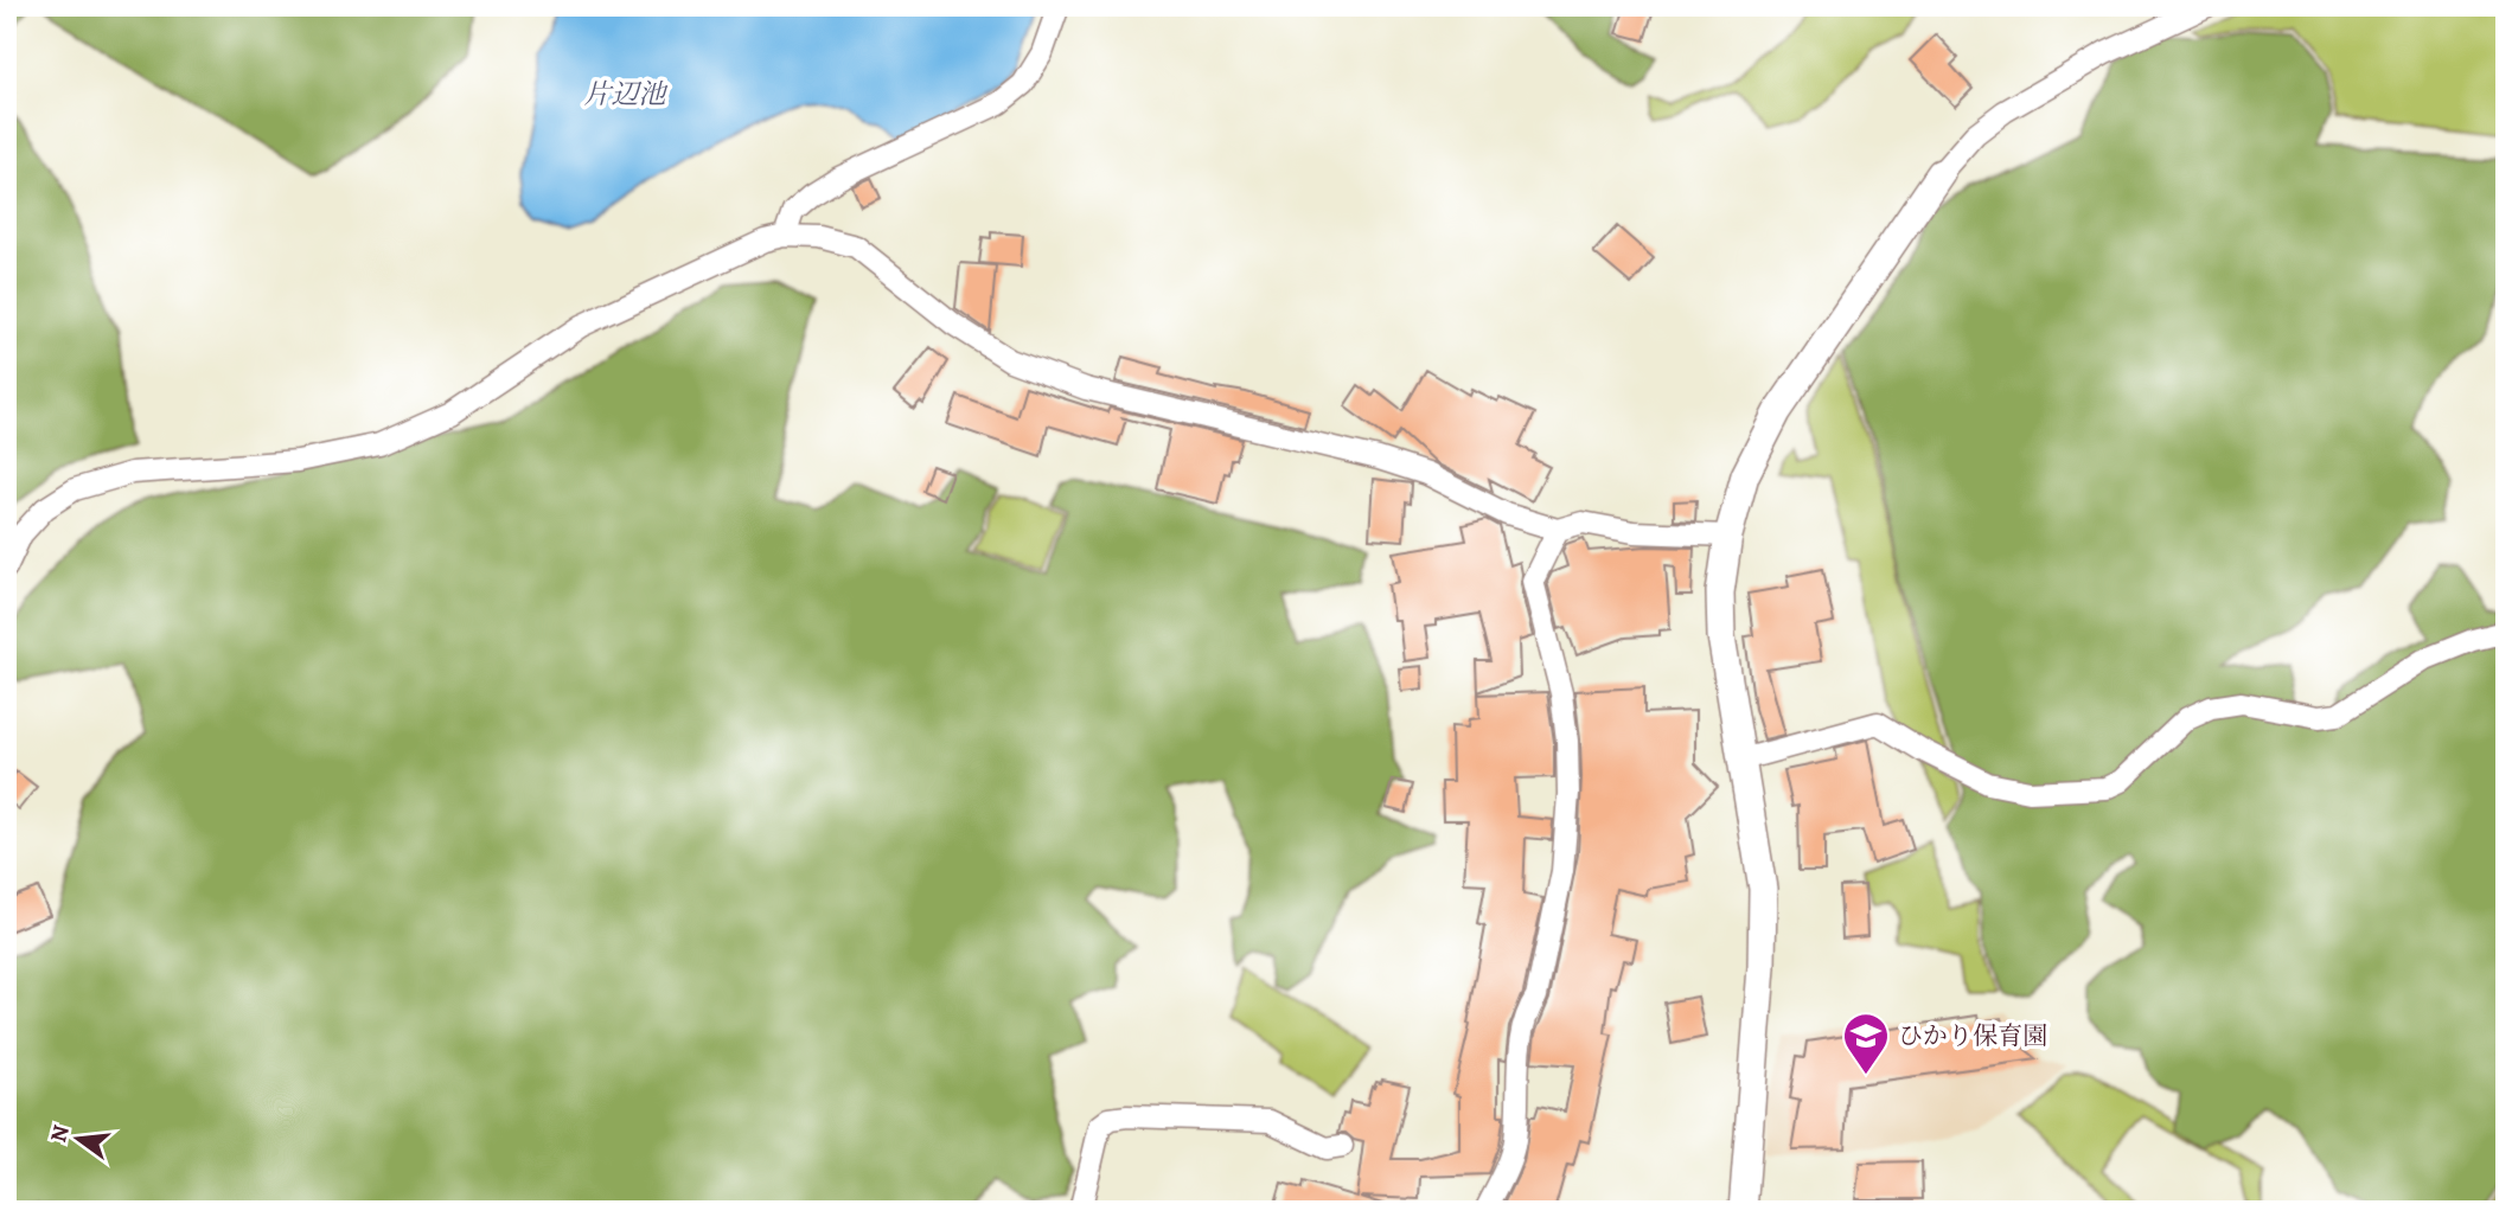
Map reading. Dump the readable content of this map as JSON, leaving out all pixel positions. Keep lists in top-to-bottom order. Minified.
{"water":["片辺池"],"places":{"school or university":["ひかり保育園"]},"north":"left"}
